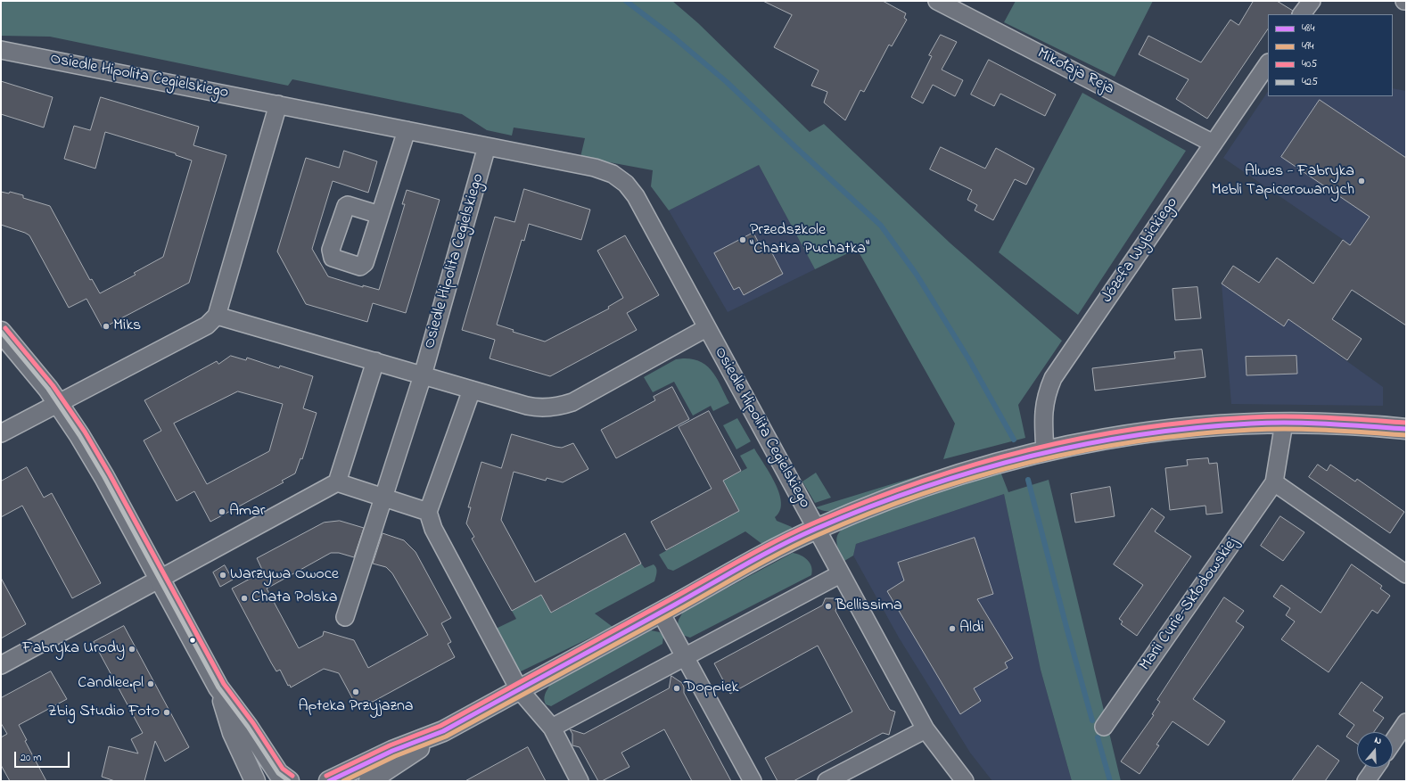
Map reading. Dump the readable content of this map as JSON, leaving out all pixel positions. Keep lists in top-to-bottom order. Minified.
{"streets":{"street":["Mikołaja Reja","Osiedle Hipolita Cegielskiego","Józefa Wybickiego","Marii Curie-Skłodowskiej"]},"crossings":[["Mikołaja Reja","Józefa Wybickiego"]],"places":["Alwes - Fabryka Mebli Tapicerowanych","Przedszkole \"Chatka Puchatka\"","Miks","Amar","Warzywa Owoce","Chata Polska","Bellissima","Aldi","Fabryka Urody","Candlee.pl","Doppiek","Apteka Przyjazna","Zbig Studio Foto"],"lines":["transit line 405","transit line 425","transit line 484","transit line 494"],"legend":["484","494","405","425"],"scale_bar":"20 m","north":"top"}
